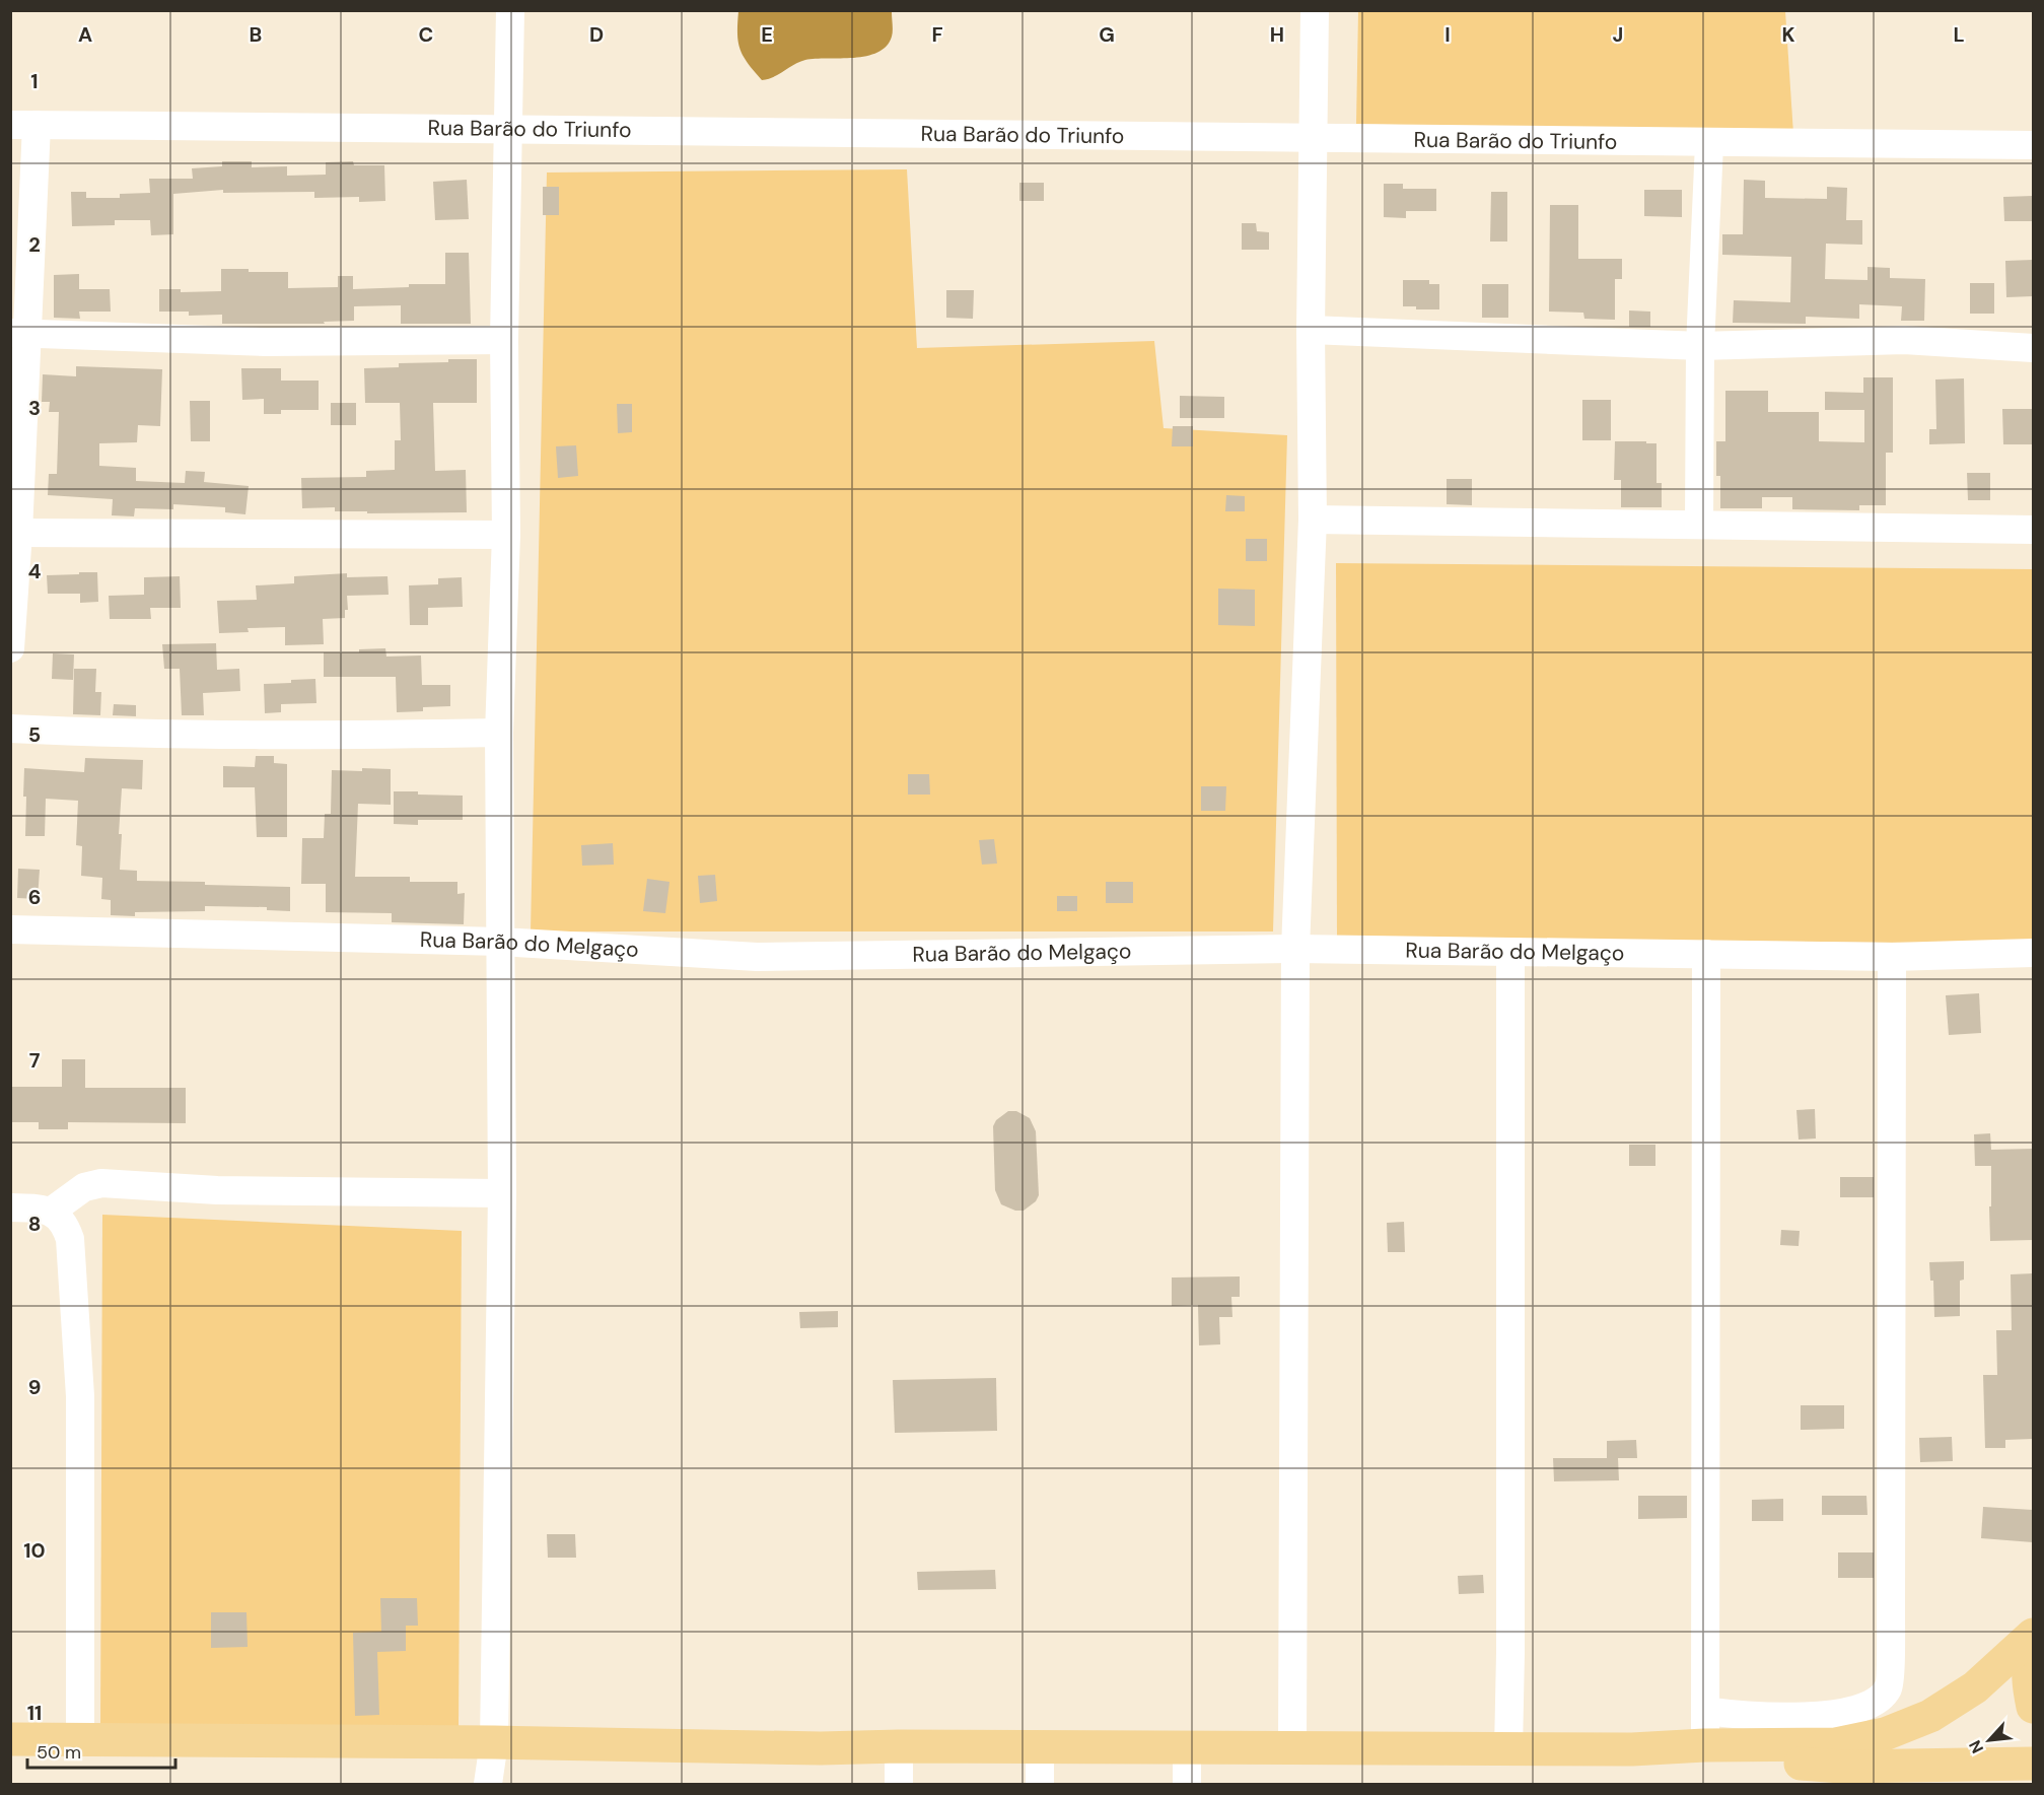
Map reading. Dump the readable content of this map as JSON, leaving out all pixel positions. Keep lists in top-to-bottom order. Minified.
{"streets":{"street":["Rua Barão do Triunfo","Rua Barão do Melgaço"]},"scale_bar":"50 m","north":"bottom left","grid":{"columns":["A","B","C","D","E","F","G","H","I","J","K","L"],"rows":["1","2","3","4","5","6","7","8","9","10","11"]}}
